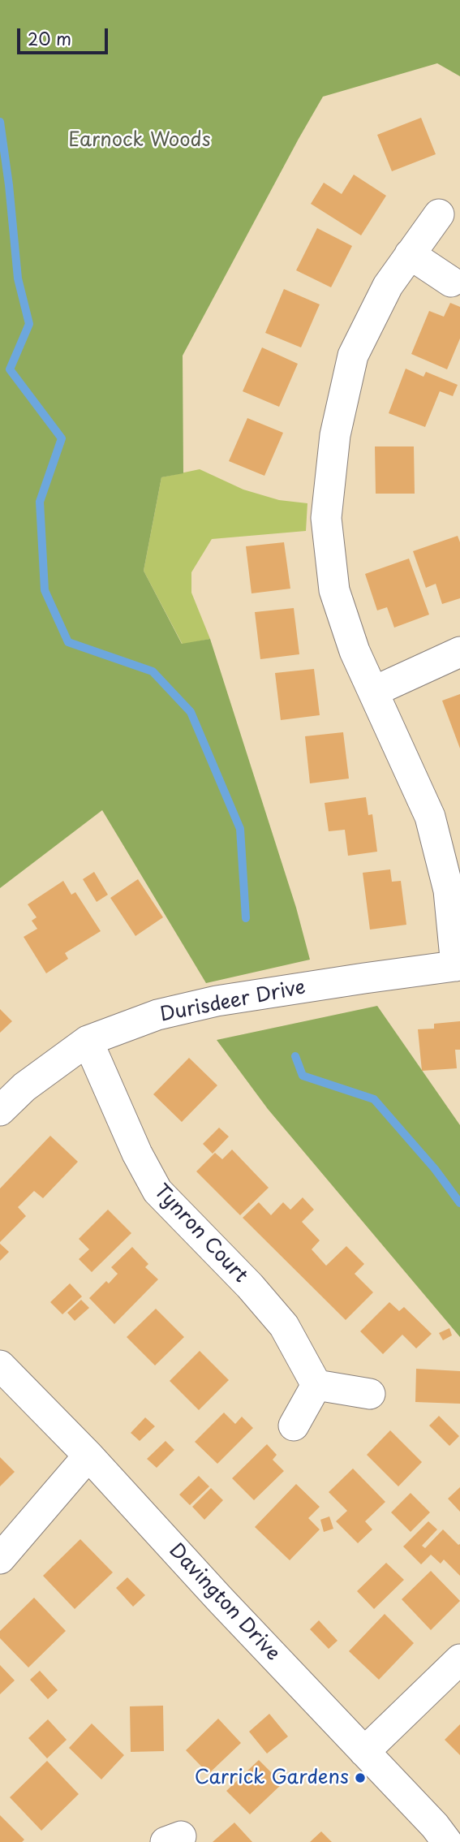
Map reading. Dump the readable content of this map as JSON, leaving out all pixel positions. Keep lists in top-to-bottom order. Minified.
{"streets":{"street":["Durisdeer Drive","Tynron Court","Davington Drive"]},"crossings":[["Durisdeer Drive","Tynron Court"]],"parks":["Earnock Woods"],"places":["Carrick Gardens"],"scale_bar":"20 m"}
